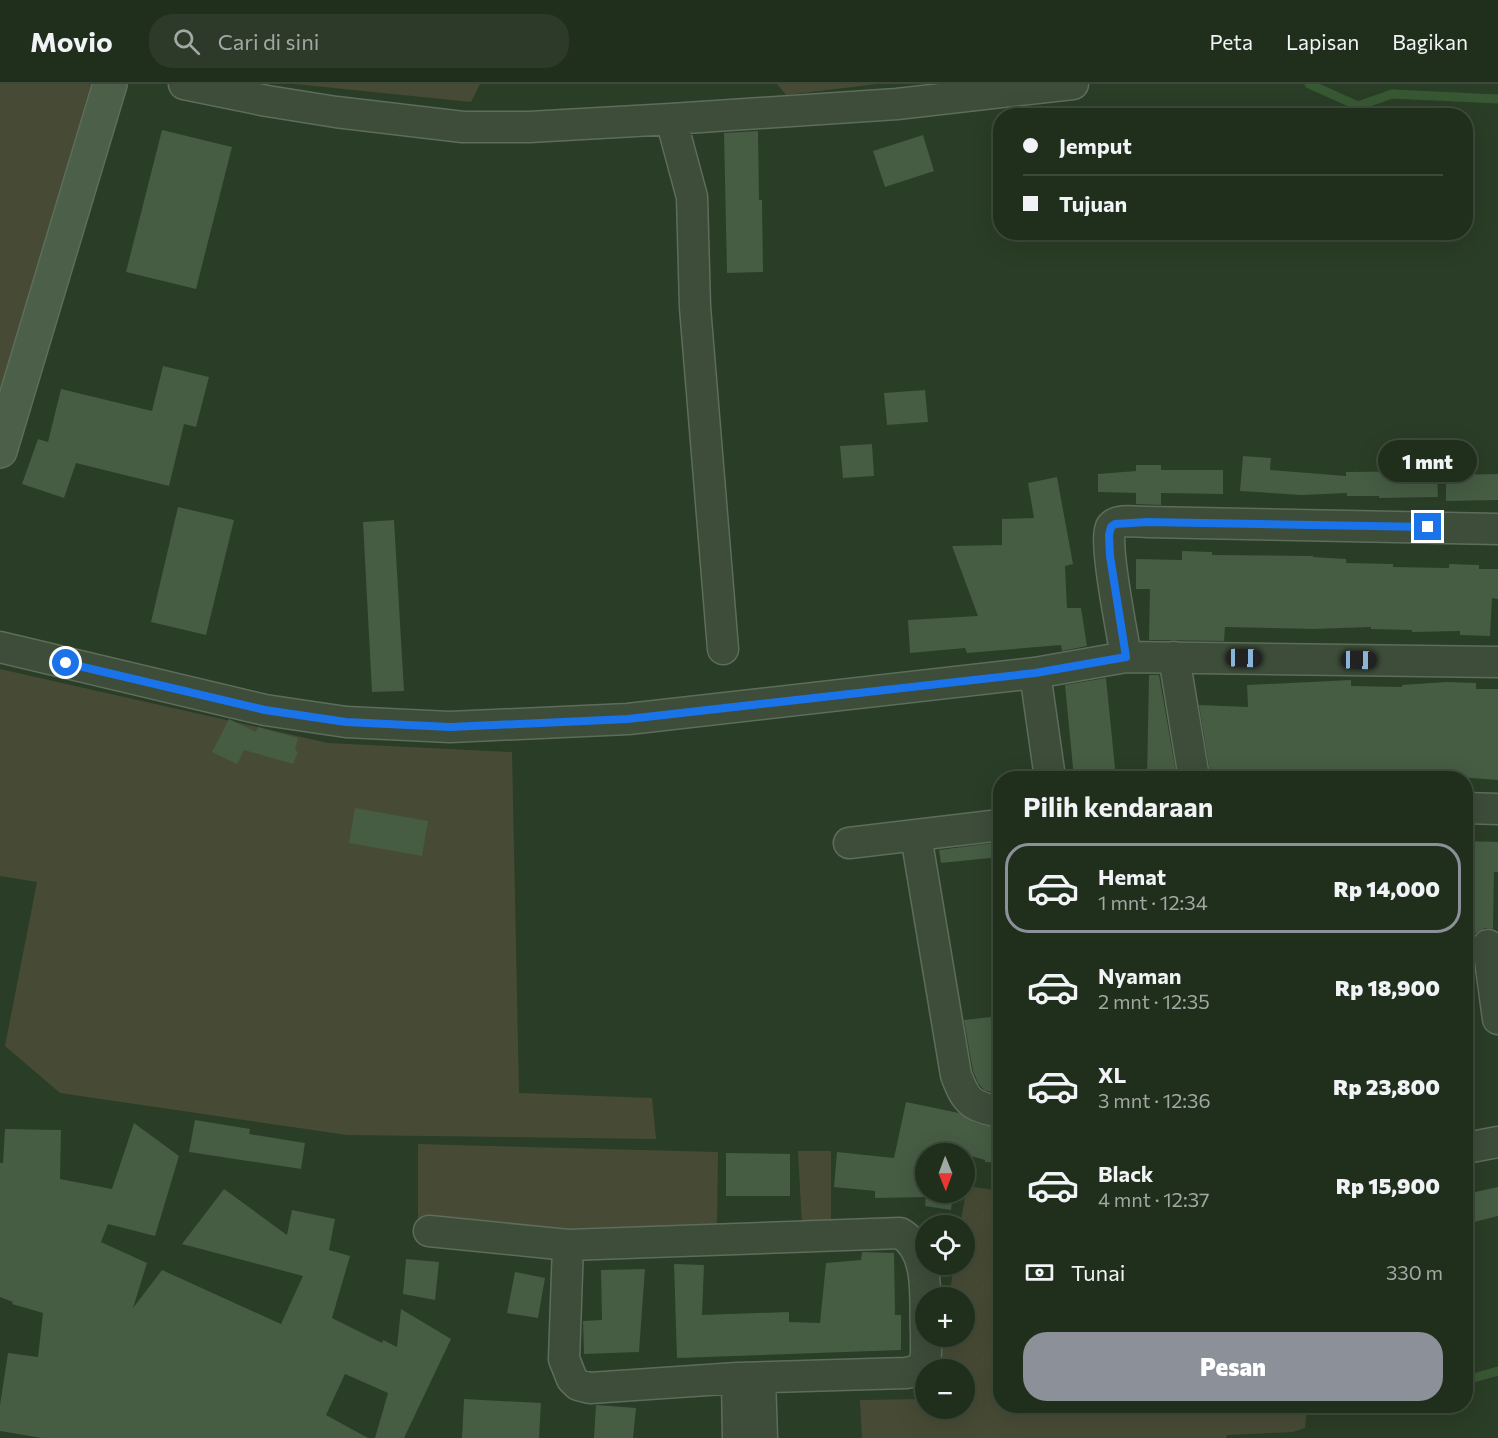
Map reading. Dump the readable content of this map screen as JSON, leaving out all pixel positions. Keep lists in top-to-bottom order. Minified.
{"north":"bottom","page":{"header":"Movio","search":"Cari di sini","nav":["Peta","Lapisan","Bagikan"],"banner":["Jemput","Tujuan"],"bubble":"1 mnt","heading":"Pilih kendaraan","list":[{"name":"Hemat","note":"1 mnt · 12:34","value":"Rp 14,000"},{"name":"Nyaman","note":"2 mnt · 12:35","value":"Rp 18,900"},{"name":"XL","note":"3 mnt · 12:36","value":"Rp 23,800"},{"name":"Black","note":"4 mnt · 12:37","value":"Rp 15,900"}],"map_buttons":["+","−"],"pay":["Tunai","330 m"],"buttons":"Pesan"}}
